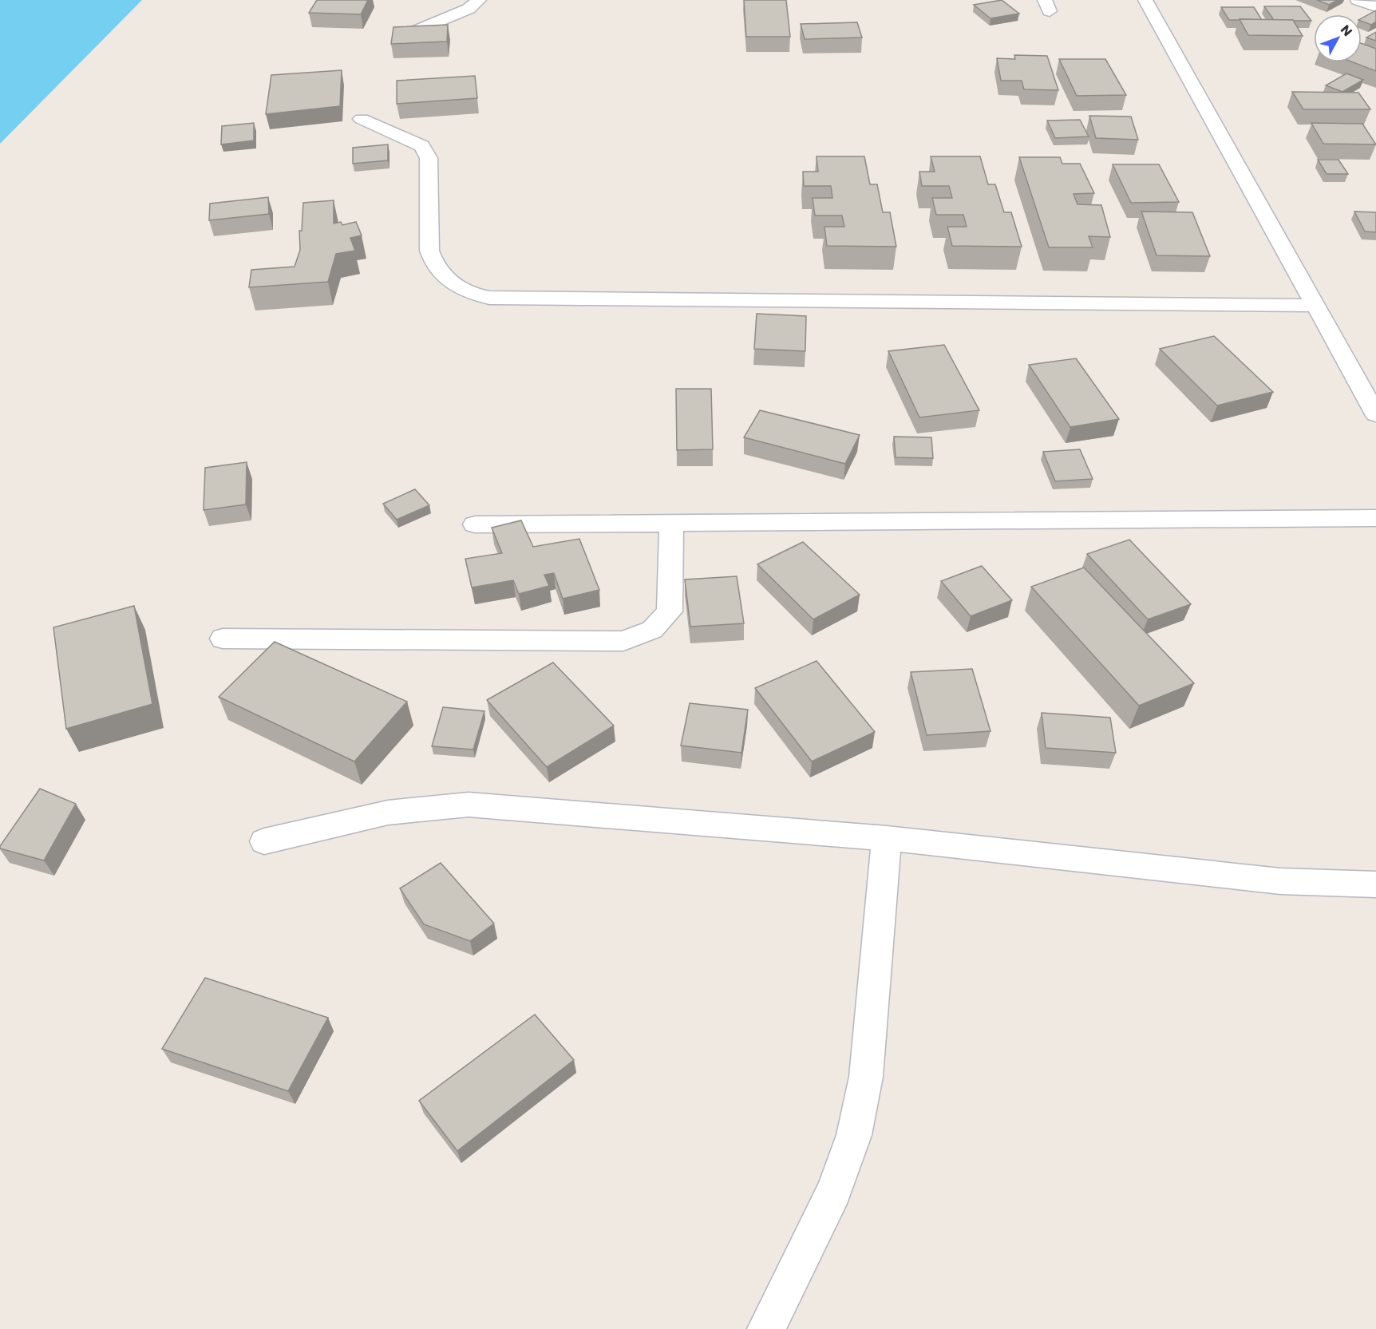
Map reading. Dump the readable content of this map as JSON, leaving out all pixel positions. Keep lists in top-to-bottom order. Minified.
{"north":"top right"}
